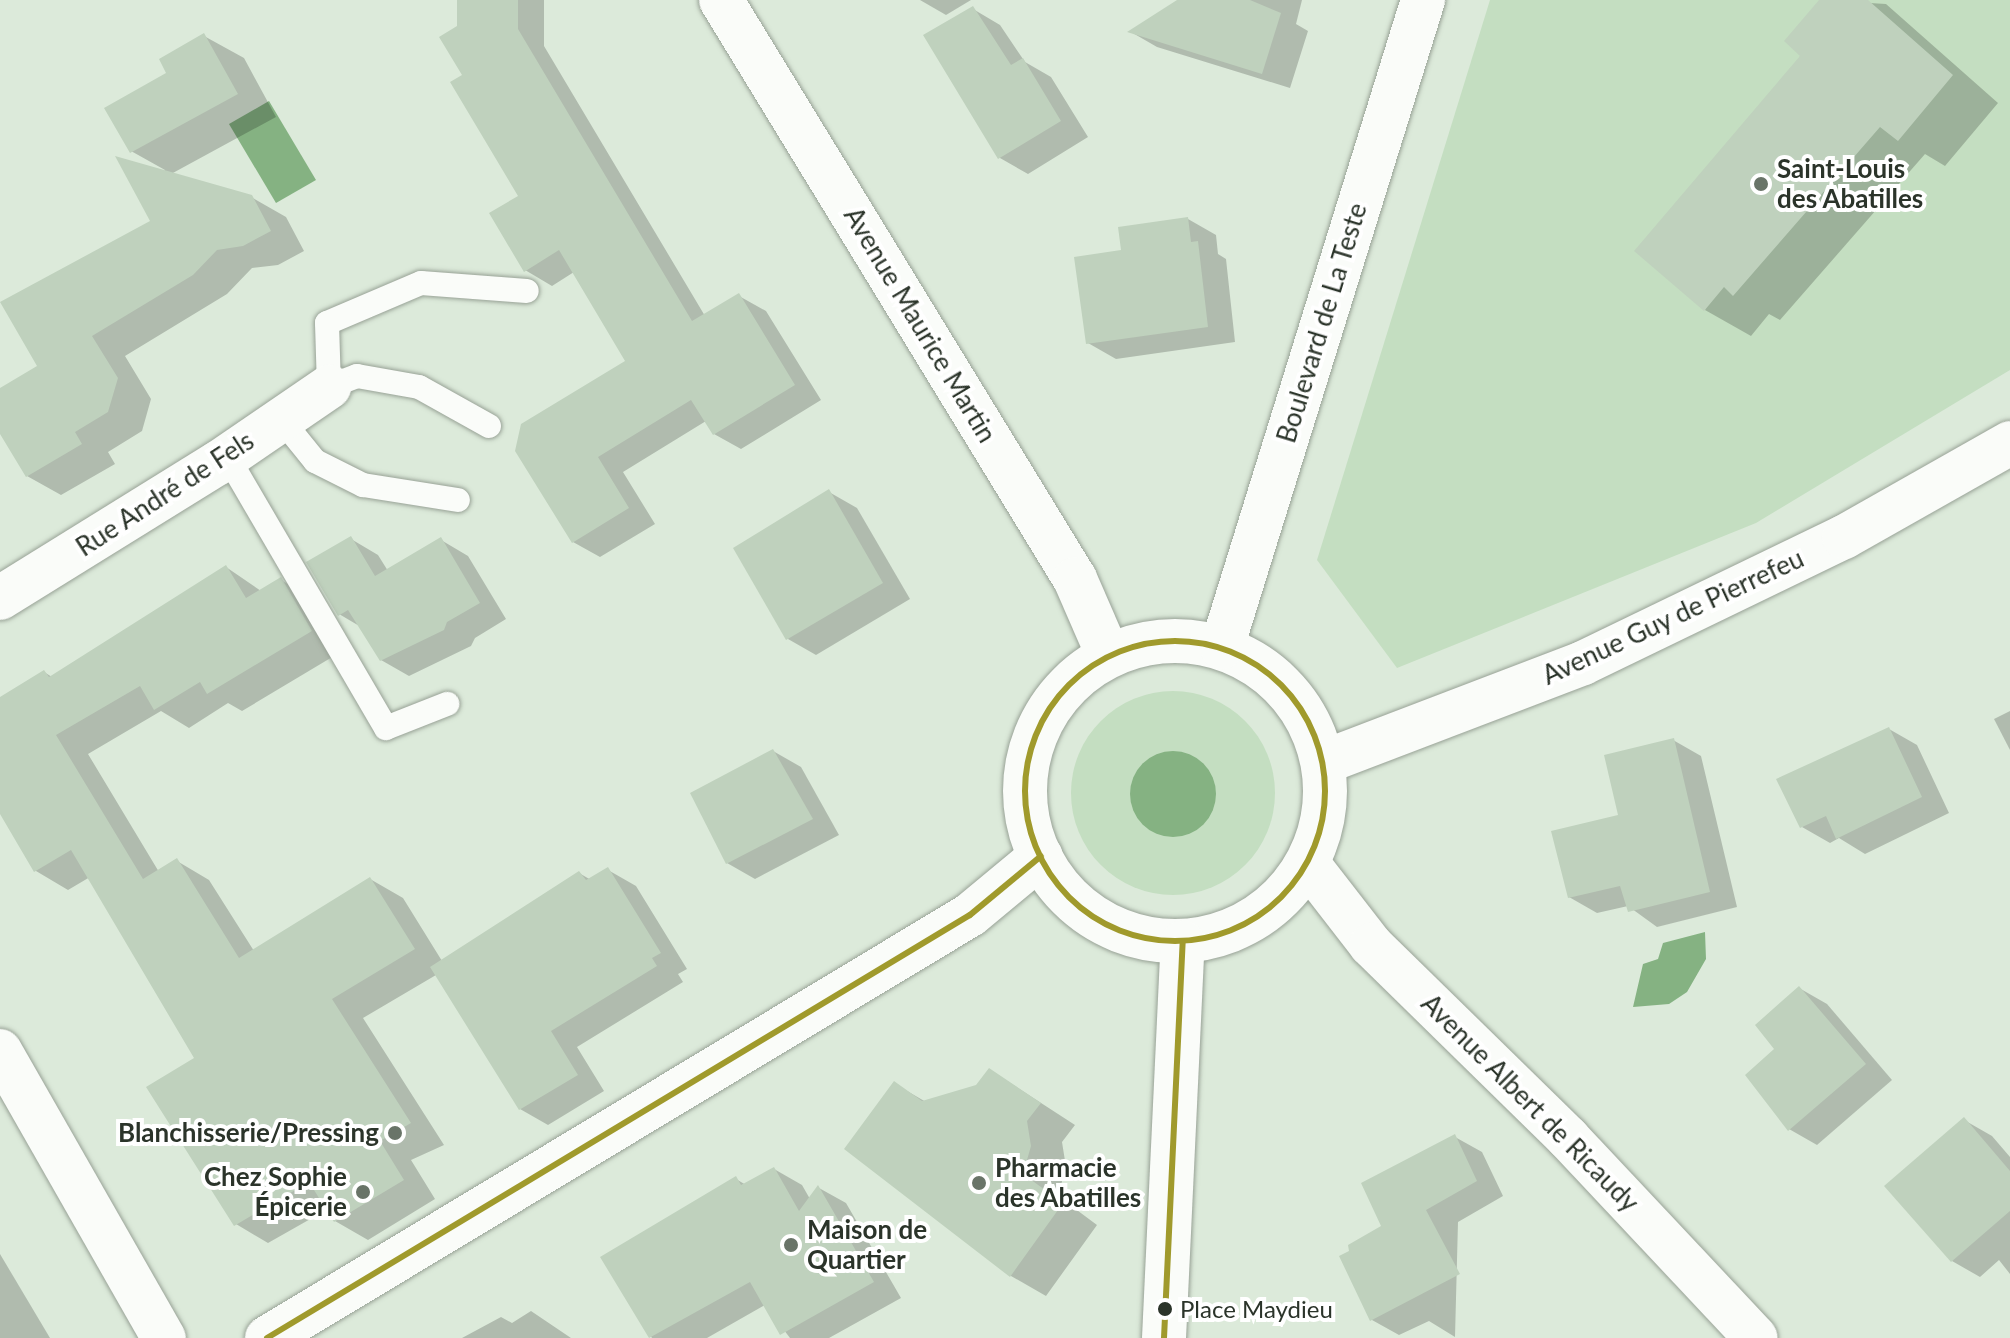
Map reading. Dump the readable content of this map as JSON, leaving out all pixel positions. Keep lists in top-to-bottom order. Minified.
{"streets":{"street":["Boulevard de La Teste","Avenue Maurice Martin","Rue André de Fels","Avenue Guy de Pierrefeu","Avenue Albert de Ricaudy"]},"places":["Saint-Louis des Abatilles","Blanchisserie/Pressing","Pharmacie des Abatilles","Chez Sophie Épicerie","Maison de Quartier","Place Maydieu"]}
